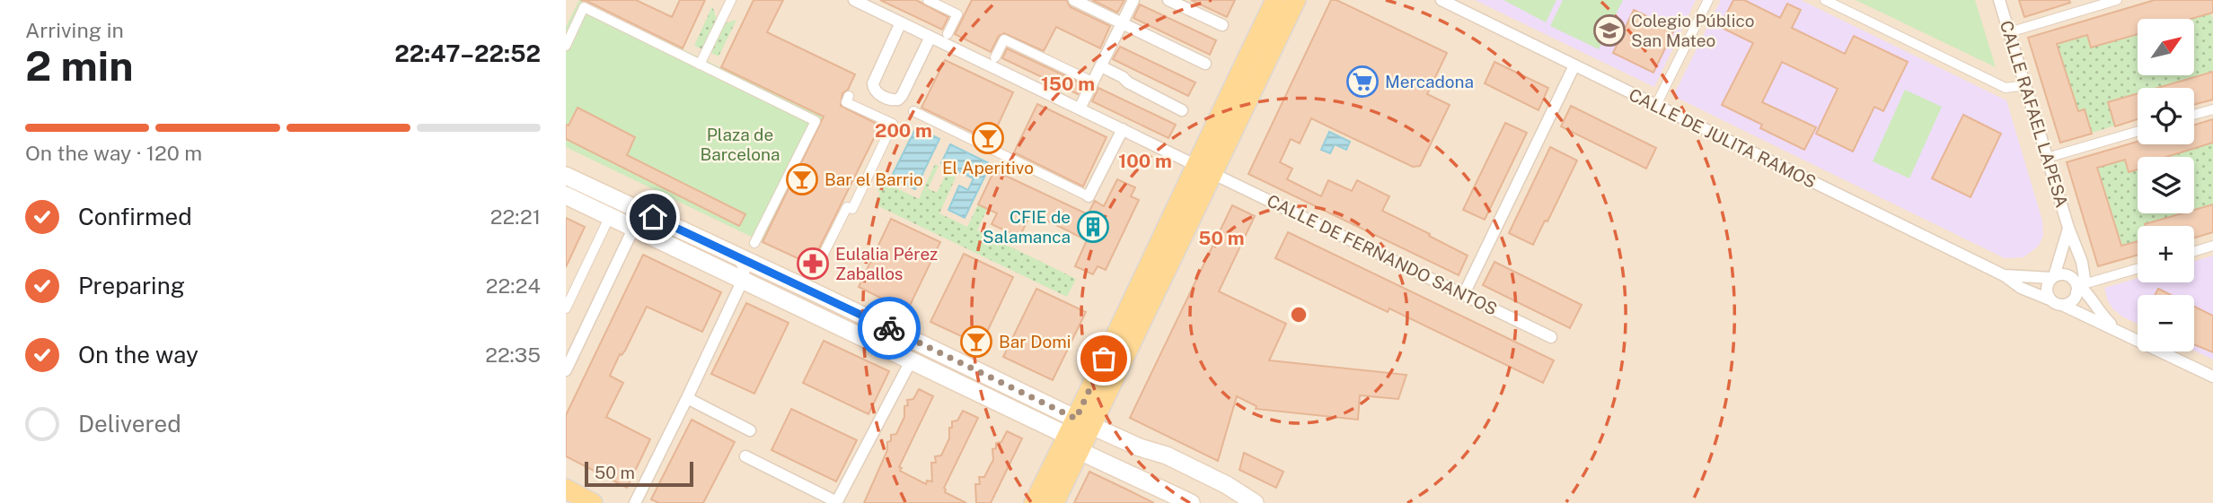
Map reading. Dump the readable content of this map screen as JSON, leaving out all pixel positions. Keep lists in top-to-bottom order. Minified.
{"streets":{"street":["CALLE RAFAEL LAPESA","CALLE DE JULITA RAMOS","CALLE DE FERNANDO SANTOS"]},"crossings":[["CALLE RAFAEL LAPESA","CALLE DE JULITA RAMOS"]],"parks":["Plaza de Barcelona"],"places":{"school or university":["Colegio Público San Mateo"],"supermarket":["Mercadona"],"bar":["El Aperitivo","Bar el Barrio","Bar Domi"],"building":["CFIE de Salamanca"],"pharmacy":["Eulalia Pérez Zaballos"]},"scale_bar":"50 m","north":"top right","page":{"heading":["2 min","Arriving in","22:47–22:52"],"map_buttons":["+","−"],"bar":"On the way · 120 m","list":[["Confirmed","22:21"],["Preparing","22:24"],["On the way","22:35"],"Delivered"],"scale":"50 m"},"rings":["150 m","200 m","100 m","50 m"]}
